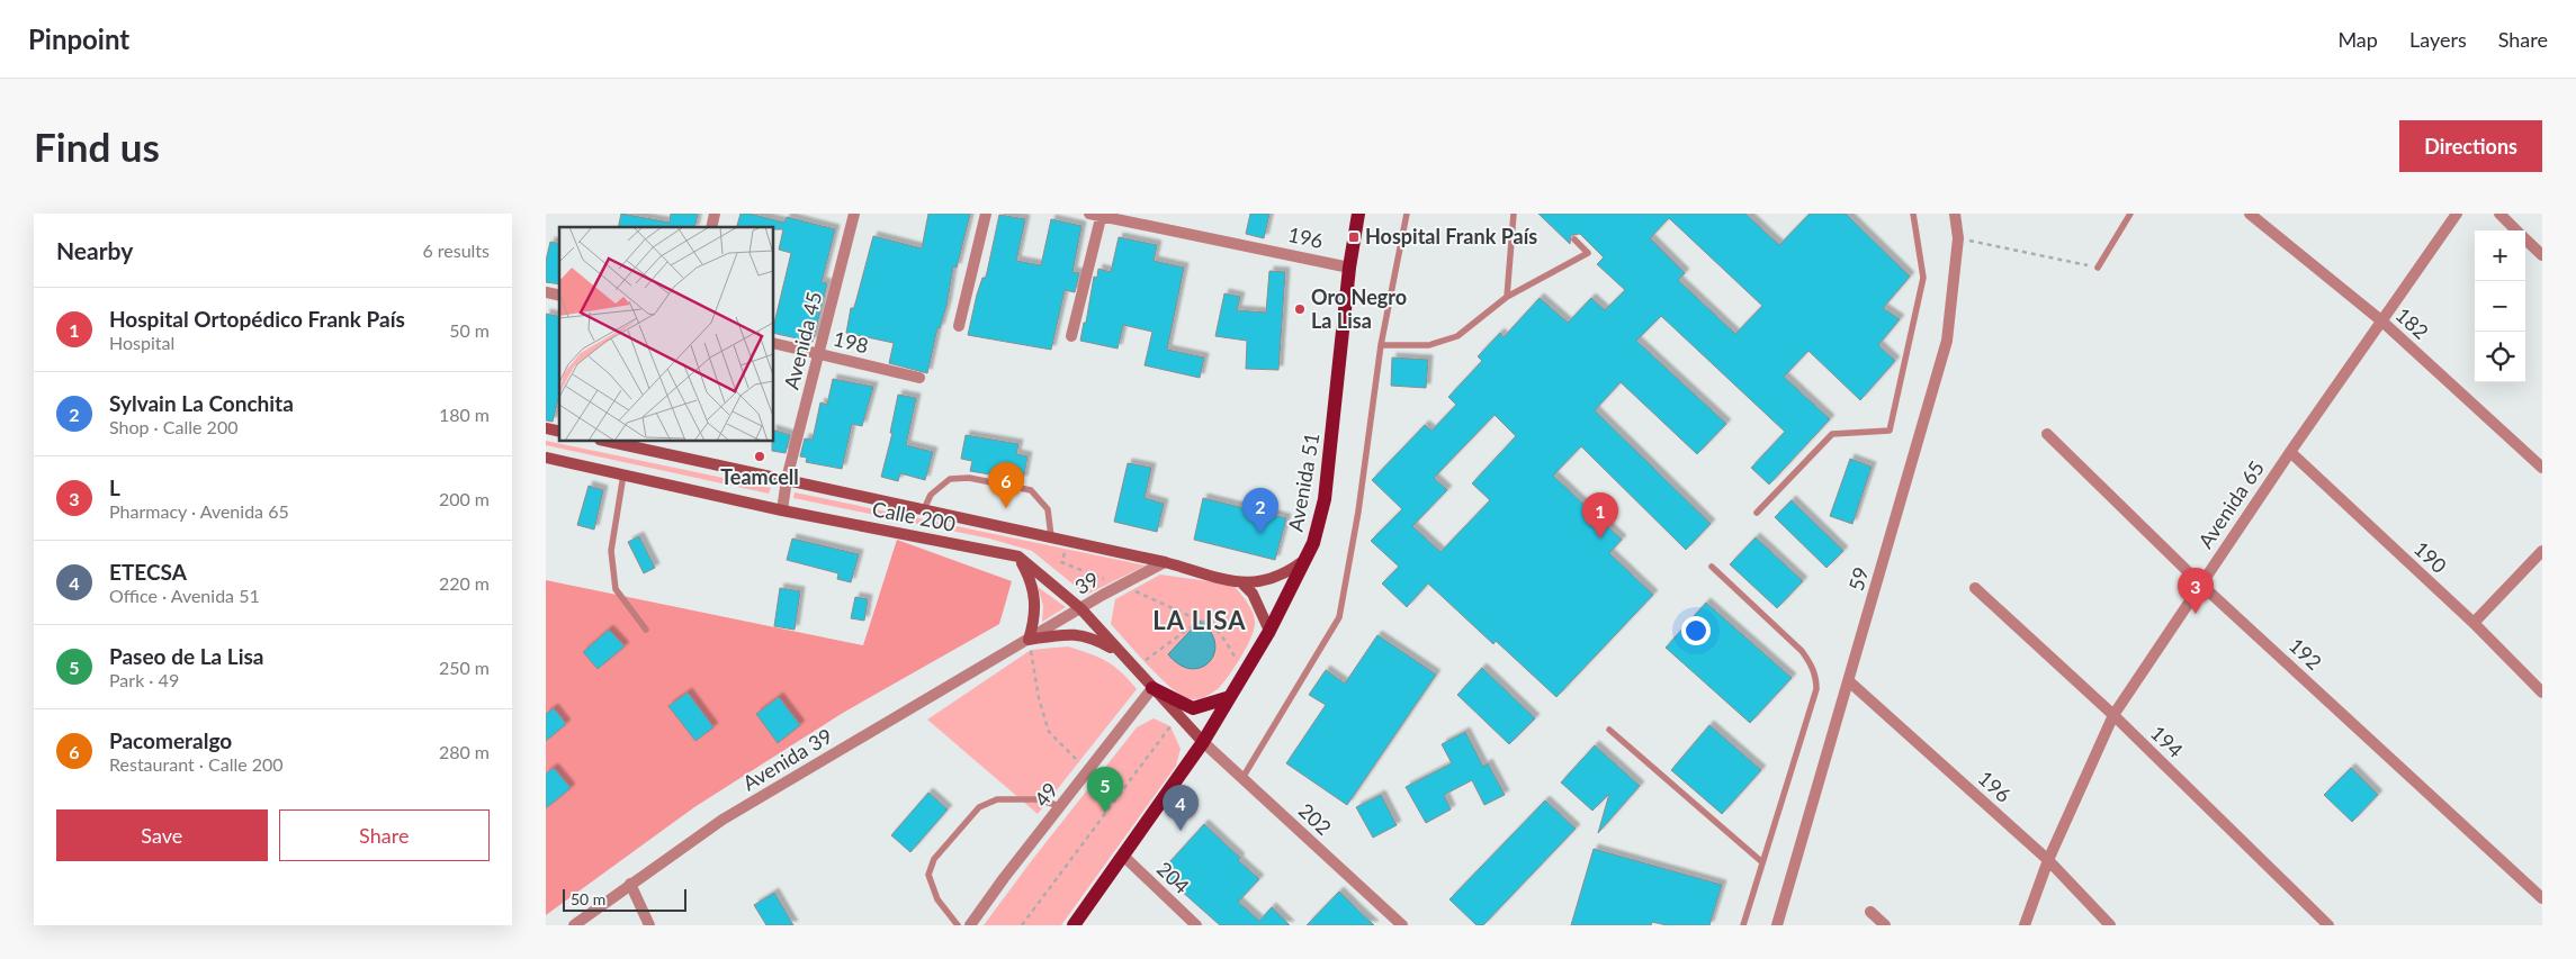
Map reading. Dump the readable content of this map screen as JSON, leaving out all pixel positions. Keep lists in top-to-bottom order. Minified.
{"streets":{"main road":["Avenida 51","Calle 200"],"street":["196","182","Avenida 45","198","Avenida 65","190","59","39","192","194","Avenida 39","49","202","204"]},"crossings":[["196","Avenida 51"],["196","Avenida 65"],["196","59"],["182","Avenida 65"],["Avenida 45","198"],["Avenida 45","Calle 200"],["Avenida 51","Calle 200"],["Avenida 51","202"],["Avenida 51","204"],["Avenida 65","190"],["Avenida 65","192"],["Avenida 65","194"],["Calle 200","39"],["Calle 200","49"],["Calle 200","202"],["39","Avenida 39"]],"districts":["LA LISA"],"places":{"transit":["Hospital Frank País"],"other":["Oro Negro La Lisa","Teamcell"]},"scale_bar":"50 m","page":{"header":"Pinpoint","nav":["Map","Layers","Share"],"buttons":["Directions",["Save","Share"]],"title":"Find us","heading":["Nearby","6 results"],"map_buttons":["+","−"],"list":[{"mark":"1","name":"Hospital Ortopédico Frank País","note":"Hospital","value":"50 m"},{"mark":"2","name":"Sylvain La Conchita","note":"Shop · Calle 200","value":"180 m"},{"mark":"3","name":"L","note":"Pharmacy · Avenida 65","value":"200 m"},{"mark":"4","name":"ETECSA","note":"Office · Avenida 51","value":"220 m"},{"mark":"5","name":"Paseo de La Lisa","note":"Park · 49","value":"250 m"},{"mark":"6","name":"Pacomeralgo","note":"Restaurant · Calle 200","value":"280 m"}],"pins":["6","2","1","3","5","4"],"scale":"50 m"}}
